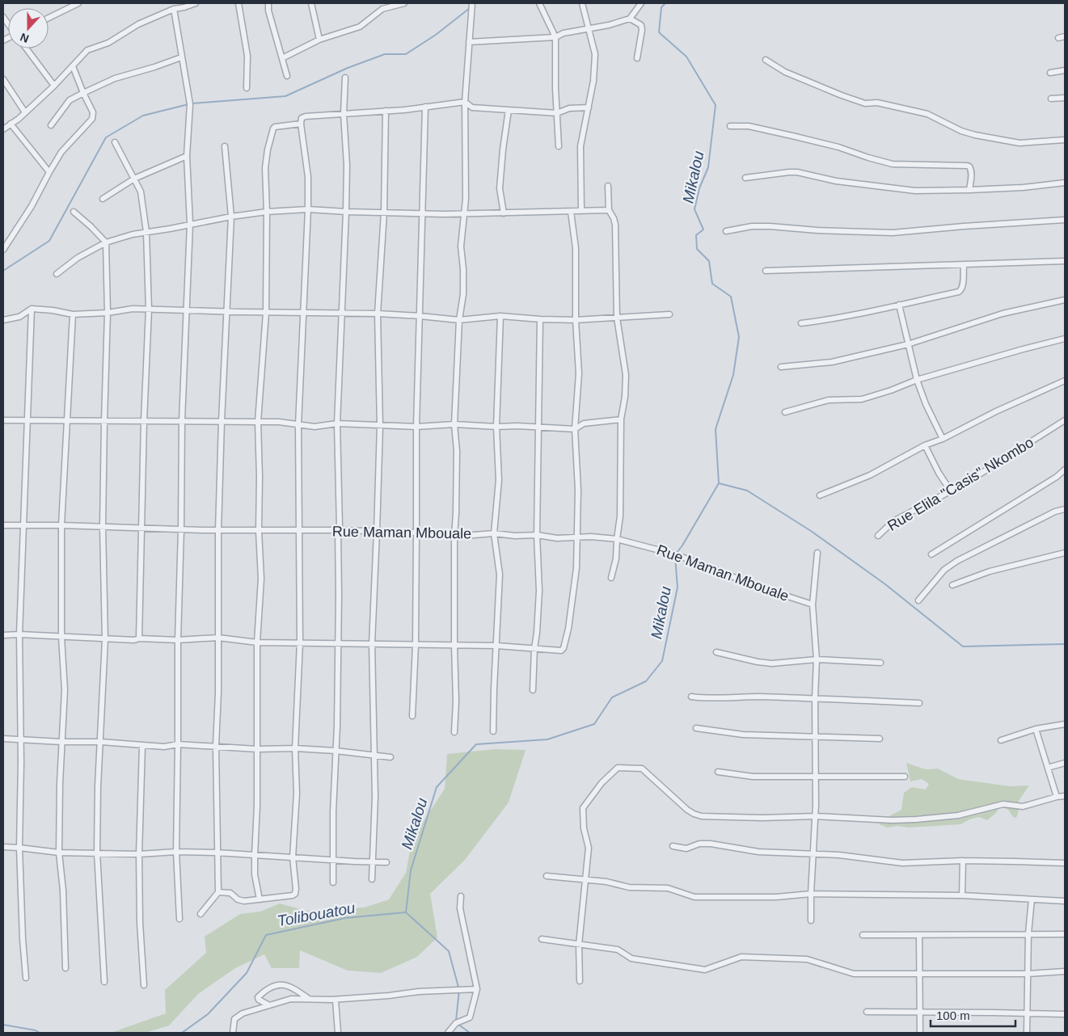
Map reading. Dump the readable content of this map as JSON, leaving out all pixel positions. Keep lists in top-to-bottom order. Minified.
{"streets":{"street":["Rue Elila \"Casis\" Nkombo","Rue Maman Mbouale"]},"water":["Mikalou","Tolibouatou"],"scale_bar":"100 m","north":"bottom"}
